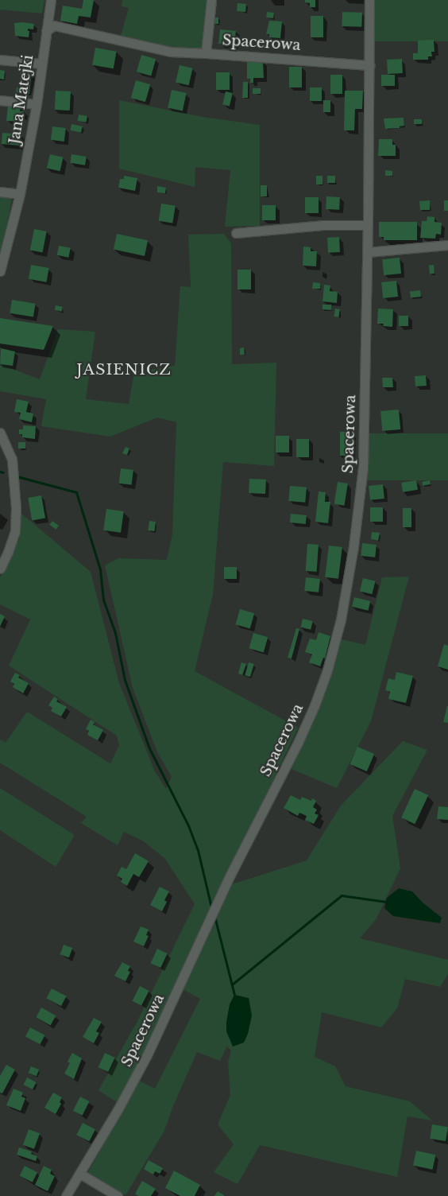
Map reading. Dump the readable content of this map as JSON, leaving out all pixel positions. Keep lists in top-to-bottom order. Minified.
{"streets":{"street":["Spacerowa","Jana Matejki"]},"districts":["JASIENICZ"]}
